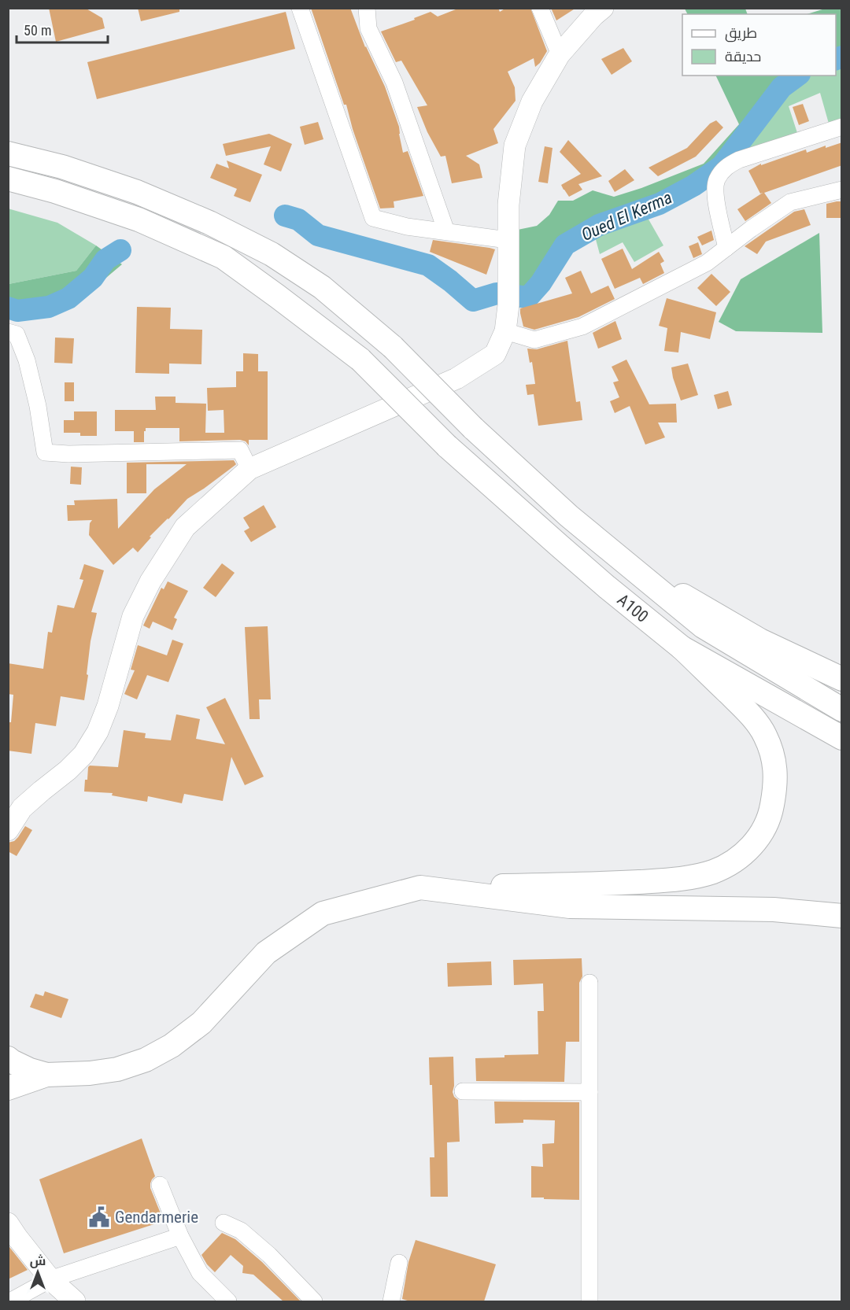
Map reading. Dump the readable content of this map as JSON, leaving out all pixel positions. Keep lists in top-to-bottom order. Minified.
{"streets":{"highway":["A100"]},"water":["Oued El Kerma"],"places":{"public building":["Gendarmerie"]},"legend":["طريق","حديقة"],"scale_bar":"50 m","north":"top"}
